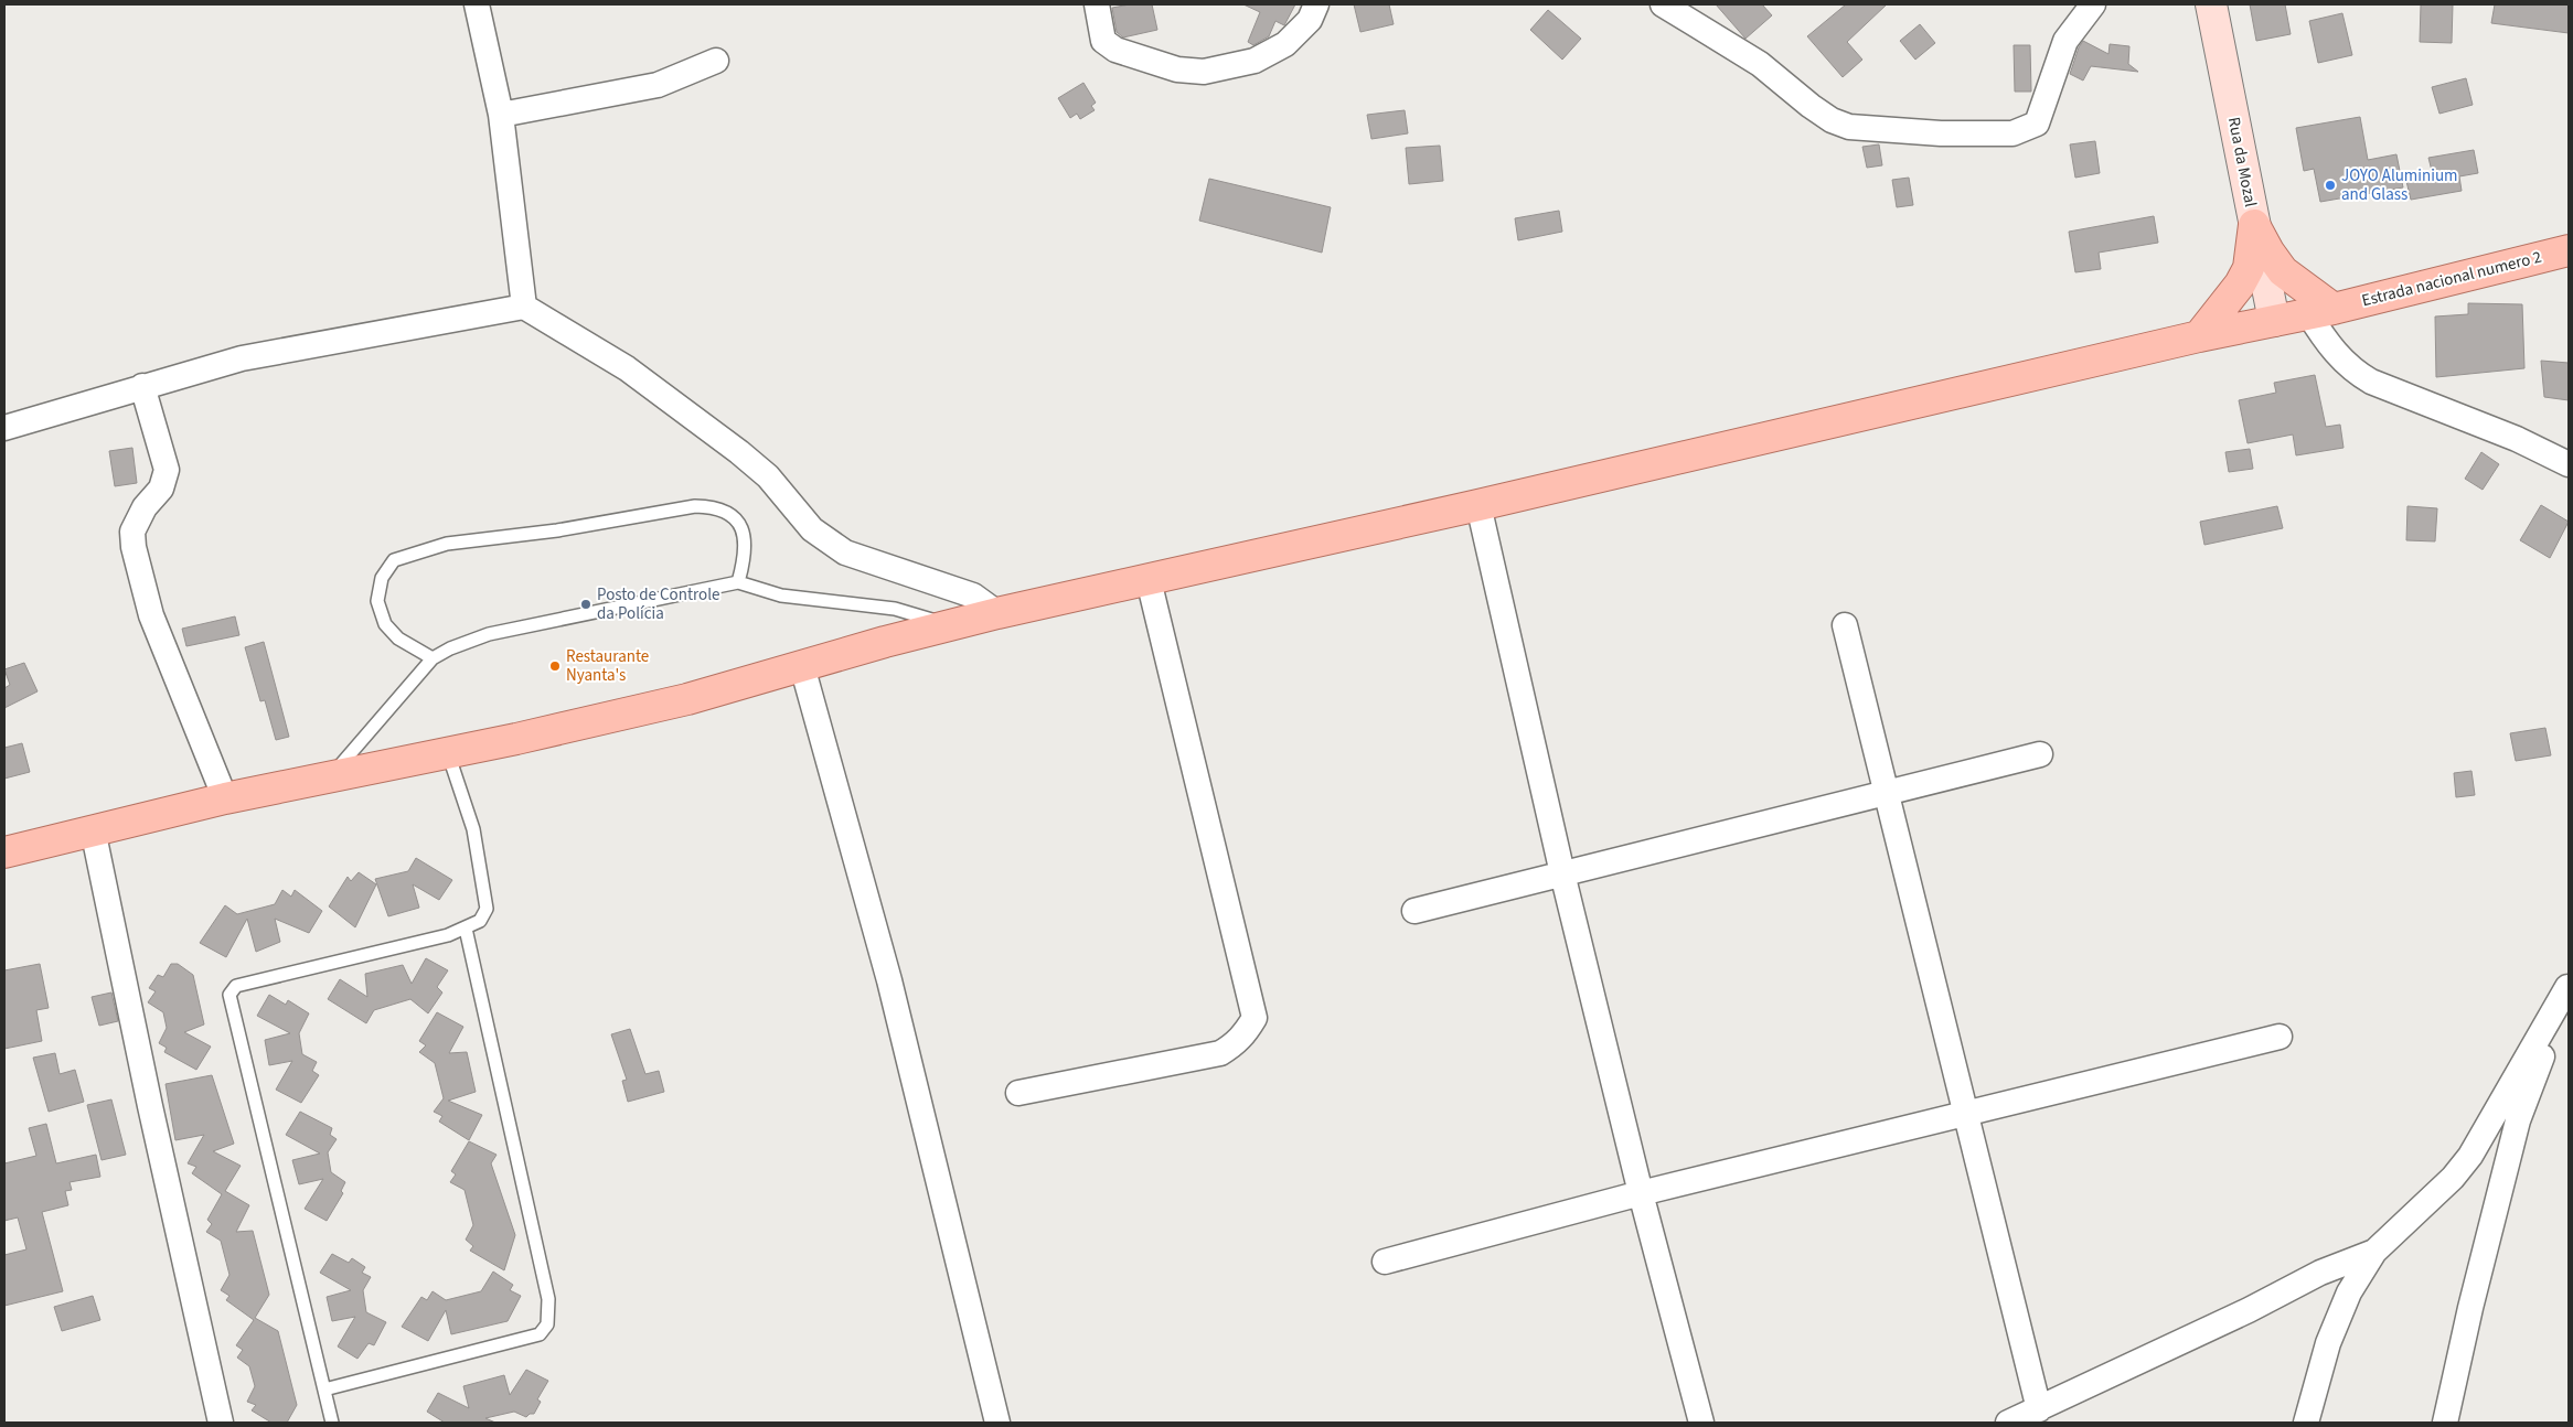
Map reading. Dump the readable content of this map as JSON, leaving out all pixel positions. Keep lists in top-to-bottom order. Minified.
{"streets":{"main road":["Rua da Mozal","Estrada nacional numero 2"]},"crossings":[["Rua da Mozal","Estrada nacional numero 2"]],"places":["JOYO Aluminium and Glass","Posto de Controle da Polícia","Restaurante Nyanta's"]}
